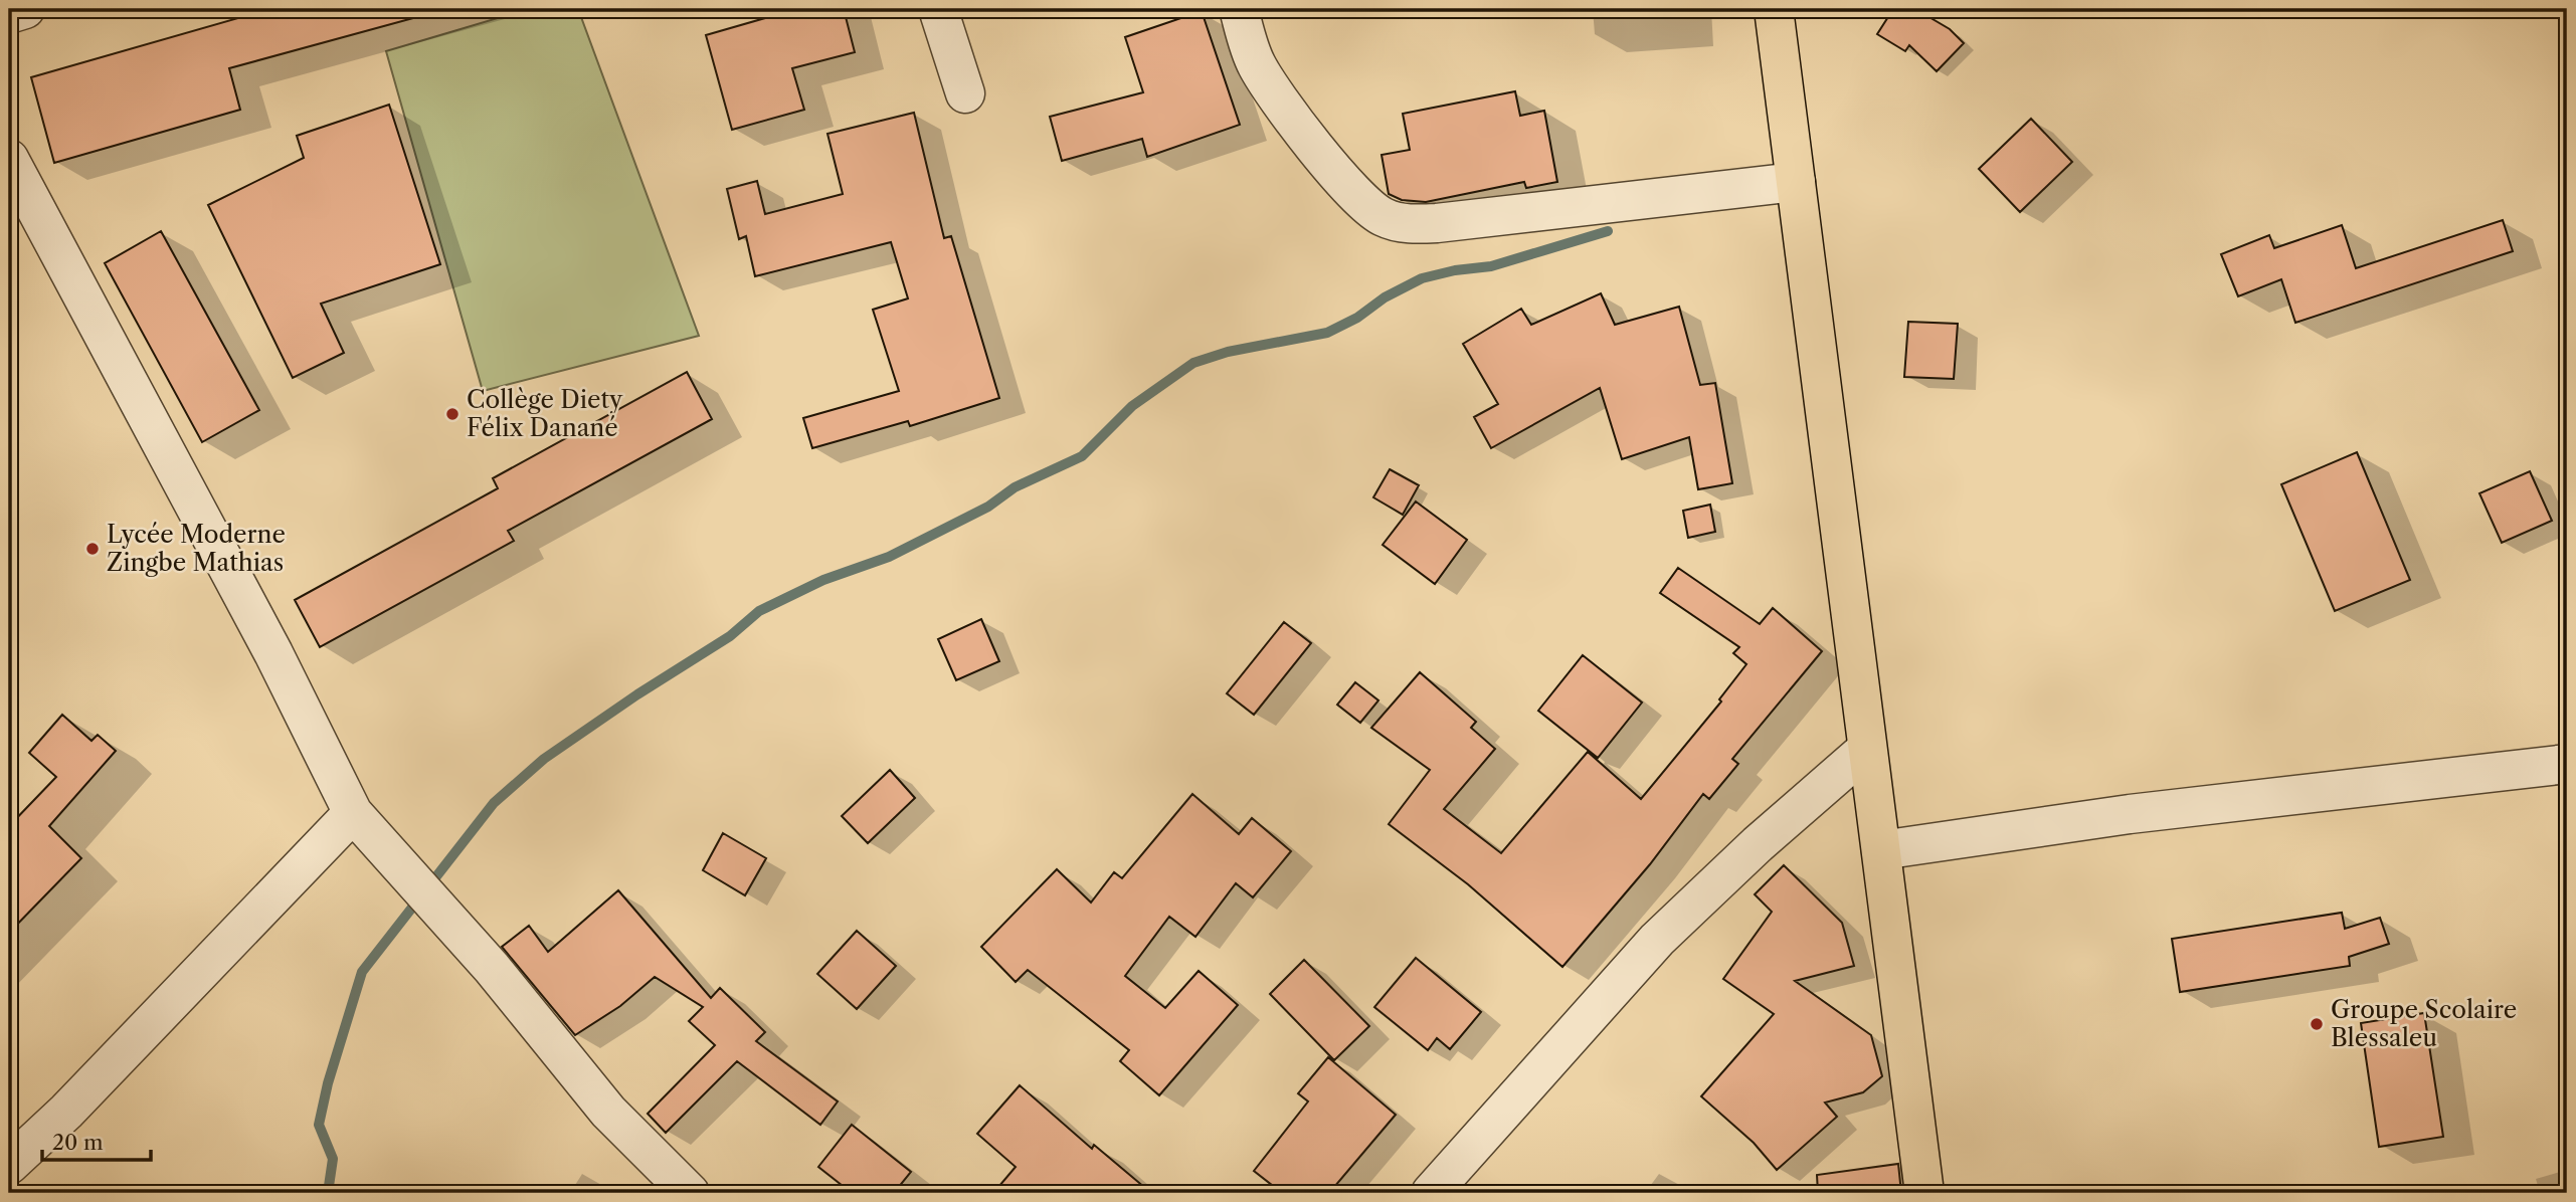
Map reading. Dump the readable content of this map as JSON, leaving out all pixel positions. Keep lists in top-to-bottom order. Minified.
{"places":["Collège Diety Félix Danané","Lycée Moderne Zingbe Mathias","Groupe Scolaire Blessaleu"],"scale_bar":"20 m"}
